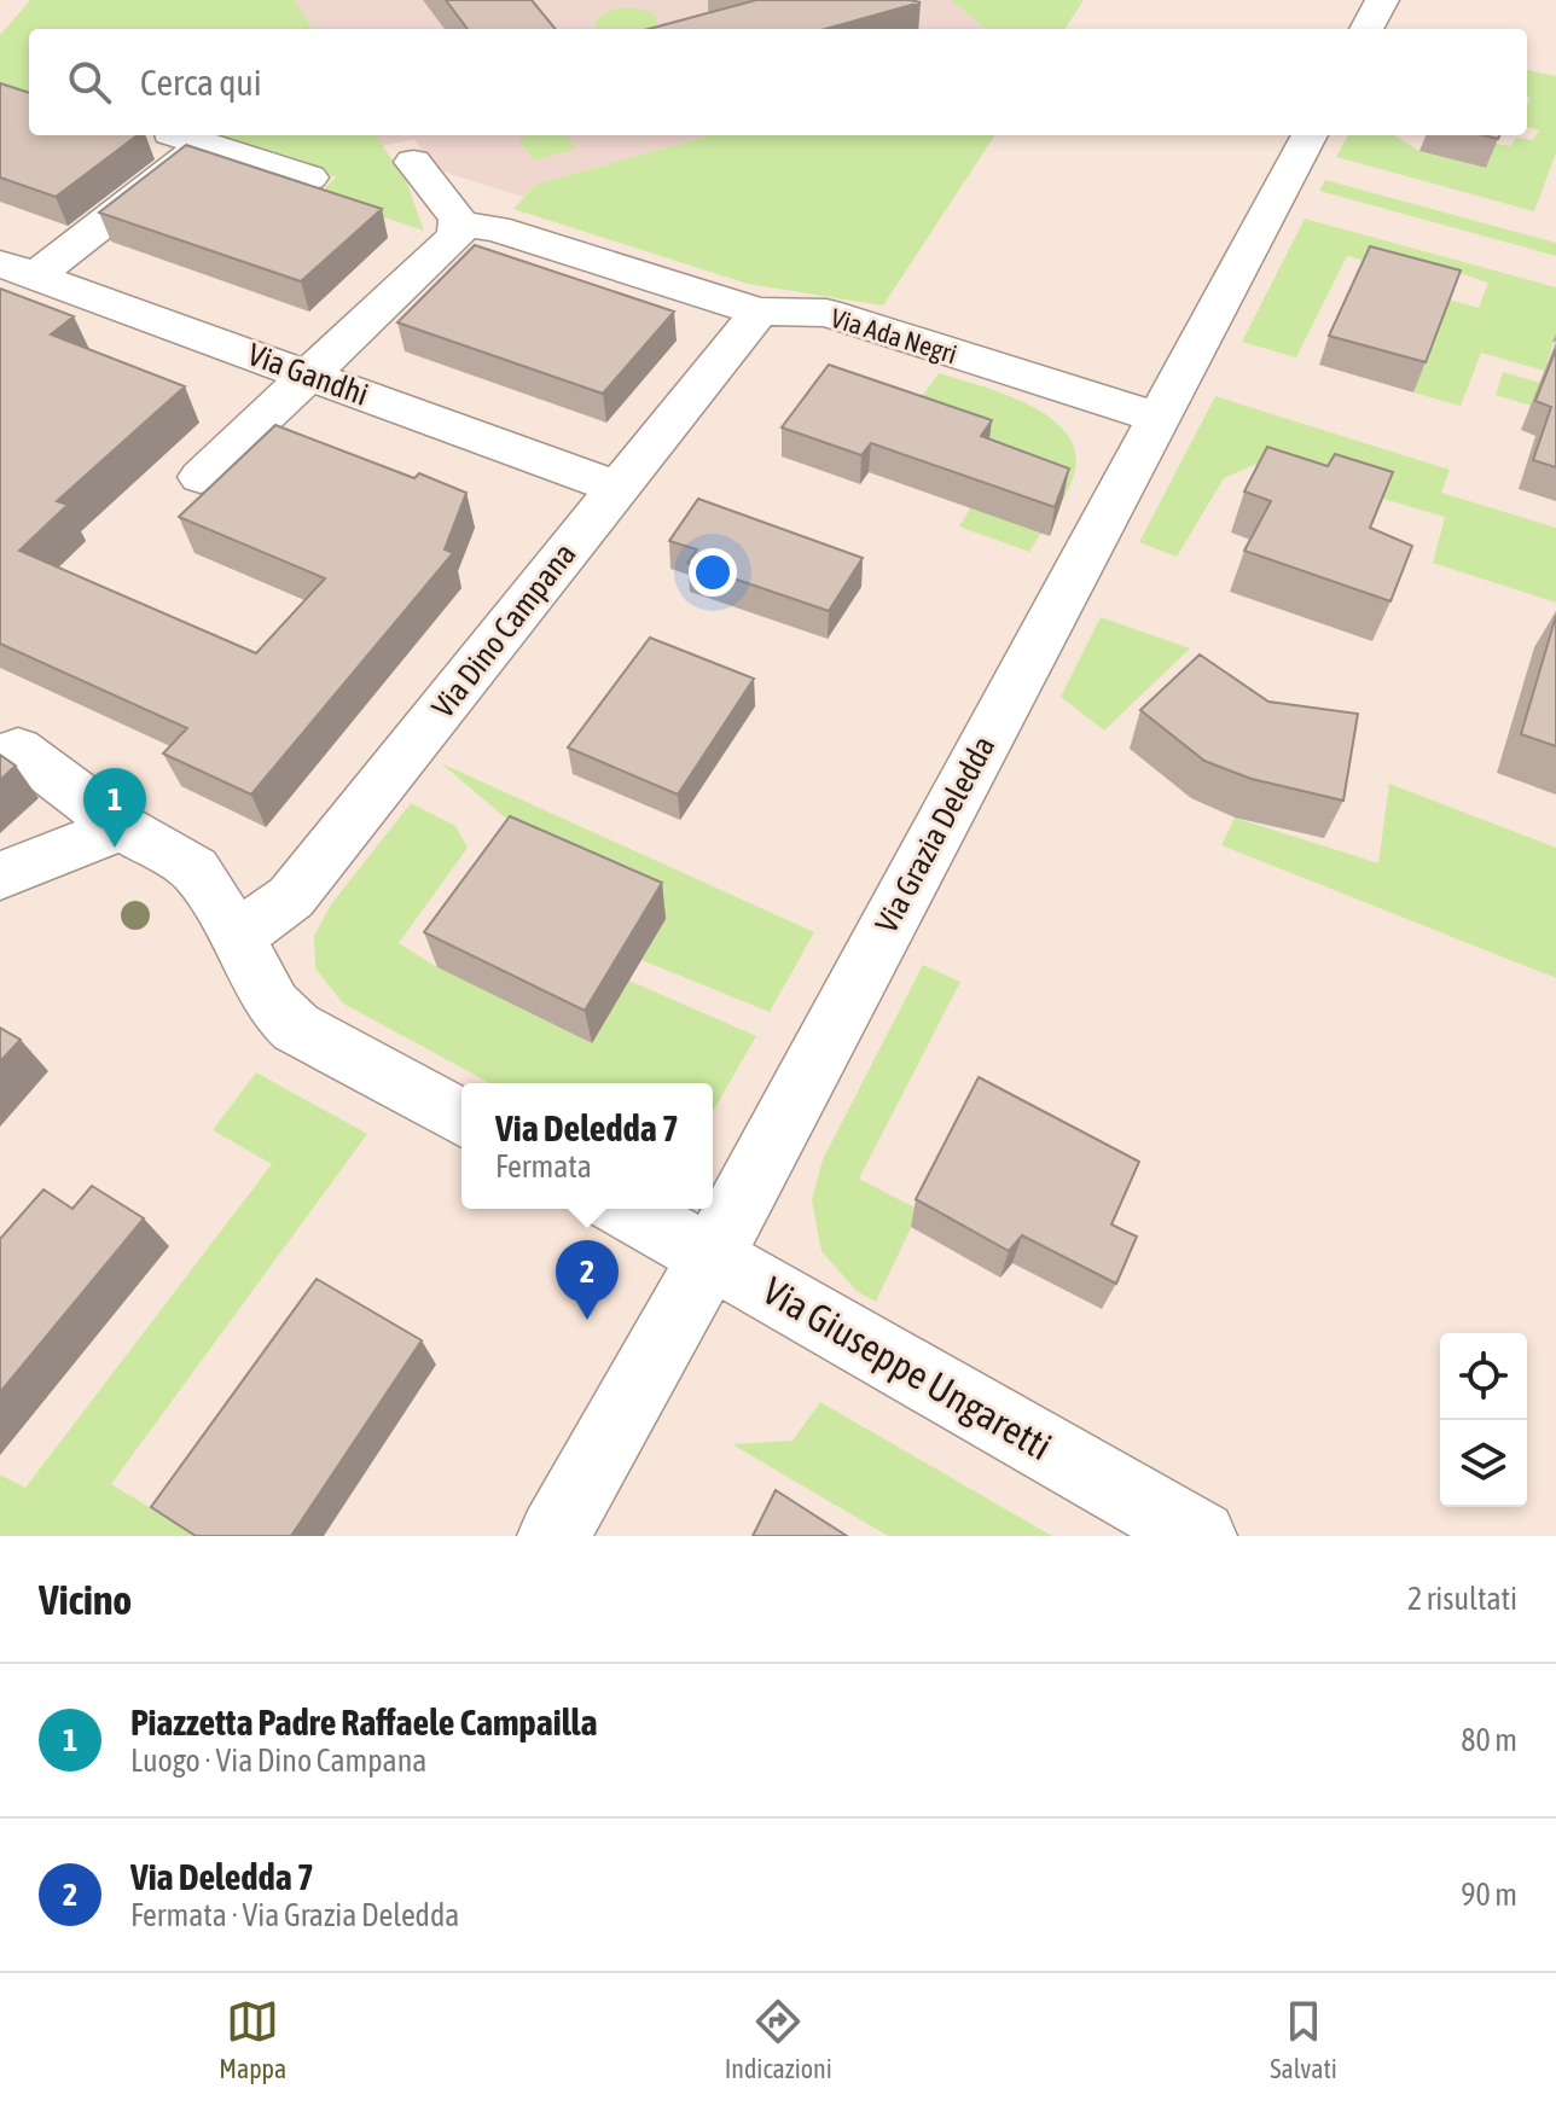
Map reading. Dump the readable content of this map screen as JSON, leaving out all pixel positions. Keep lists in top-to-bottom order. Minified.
{"streets":{"street":["Via Ada Negri","Via Gandhi","Via Dino Campana","Via Grazia Deledda","Via Giuseppe Ungaretti"]},"crossings":[["Via Ada Negri","Via Dino Campana"],["Via Ada Negri","Via Grazia Deledda"],["Via Gandhi","Via Dino Campana"],["Via Grazia Deledda","Via Giuseppe Ungaretti"]],"page":{"search":"Cerca qui","pins":["1","2"],"popup":["Via Deledda 7","Fermata"],"heading":["Vicino","2 risultati"],"list":[{"mark":"1","name":"Piazzetta Padre Raffaele Campailla","note":"Luogo · Via Dino Campana","value":"80 m"},{"mark":"2","name":"Via Deledda 7","note":"Fermata · Via Grazia Deledda","value":"90 m"}],"nav":["Mappa","Indicazioni","Salvati"]}}
